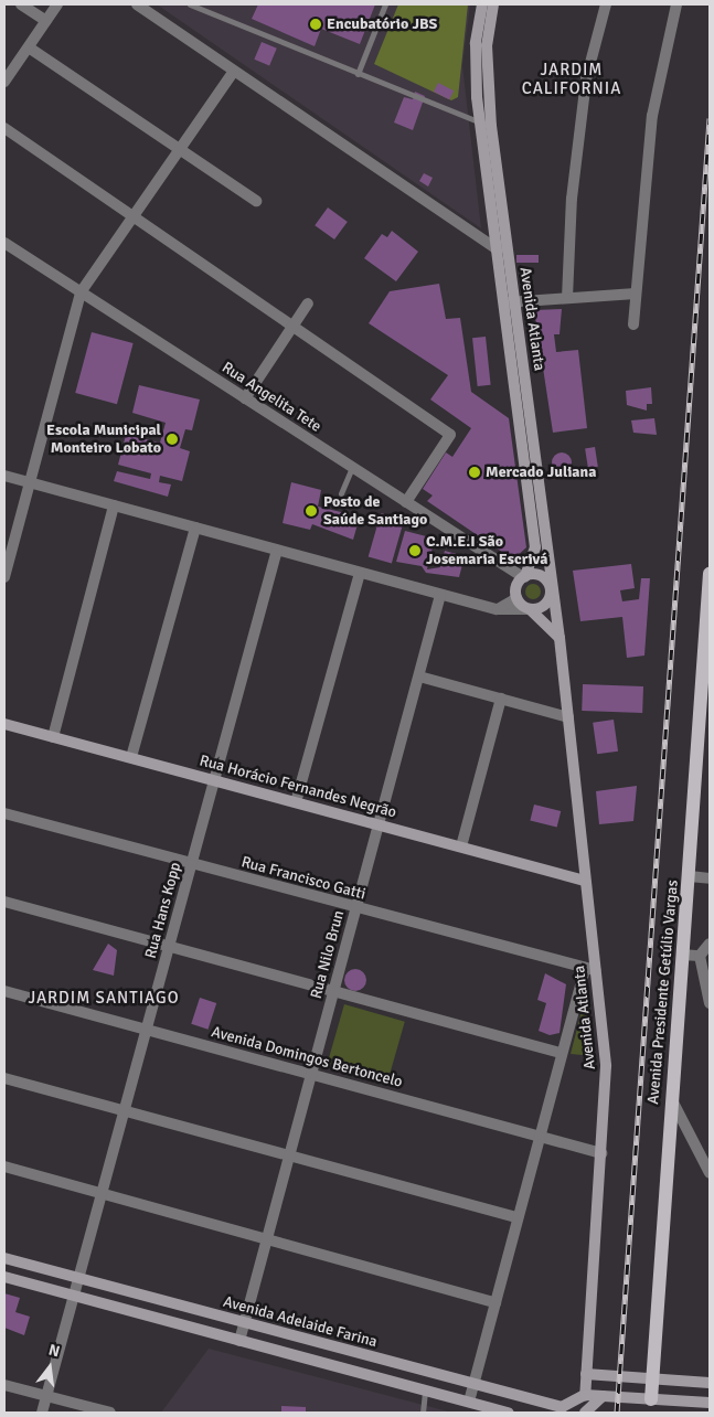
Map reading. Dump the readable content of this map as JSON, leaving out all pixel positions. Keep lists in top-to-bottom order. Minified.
{"streets":{"main road":["Avenida Presidente Getúlio Vargas"],"street":["Avenida Atlanta","Rua Angelita Tete","Rua Horácio Fernandes Negrão","Rua Francisco Gatti","Rua Hans Kopp","Rua Nilo Brun","Avenida Domingos Bertoncelo","Avenida Adelaide Farina"]},"crossings":[["Avenida Atlanta","Rua Angelita Tete"],["Avenida Atlanta","Rua Horácio Fernandes Negrão"],["Avenida Atlanta","Rua Francisco Gatti"],["Avenida Atlanta","Avenida Domingos Bertoncelo"],["Avenida Atlanta","Avenida Adelaide Farina"],["Rua Horácio Fernandes Negrão","Rua Hans Kopp"],["Rua Horácio Fernandes Negrão","Rua Nilo Brun"],["Rua Francisco Gatti","Rua Hans Kopp"],["Rua Francisco Gatti","Rua Nilo Brun"],["Rua Hans Kopp","Avenida Domingos Bertoncelo"],["Rua Hans Kopp","Avenida Adelaide Farina"],["Rua Nilo Brun","Avenida Domingos Bertoncelo"],["Rua Nilo Brun","Avenida Adelaide Farina"]],"districts":["JARDIM CALIFORNIA","JARDIM SANTIAGO"],"places":["Encubatório JBS","Escola Municipal Monteiro Lobato","Mercado Juliana","Posto de Saúde Santiago","C.M.E.I São Josemaria Escrivá"],"north":"top"}
